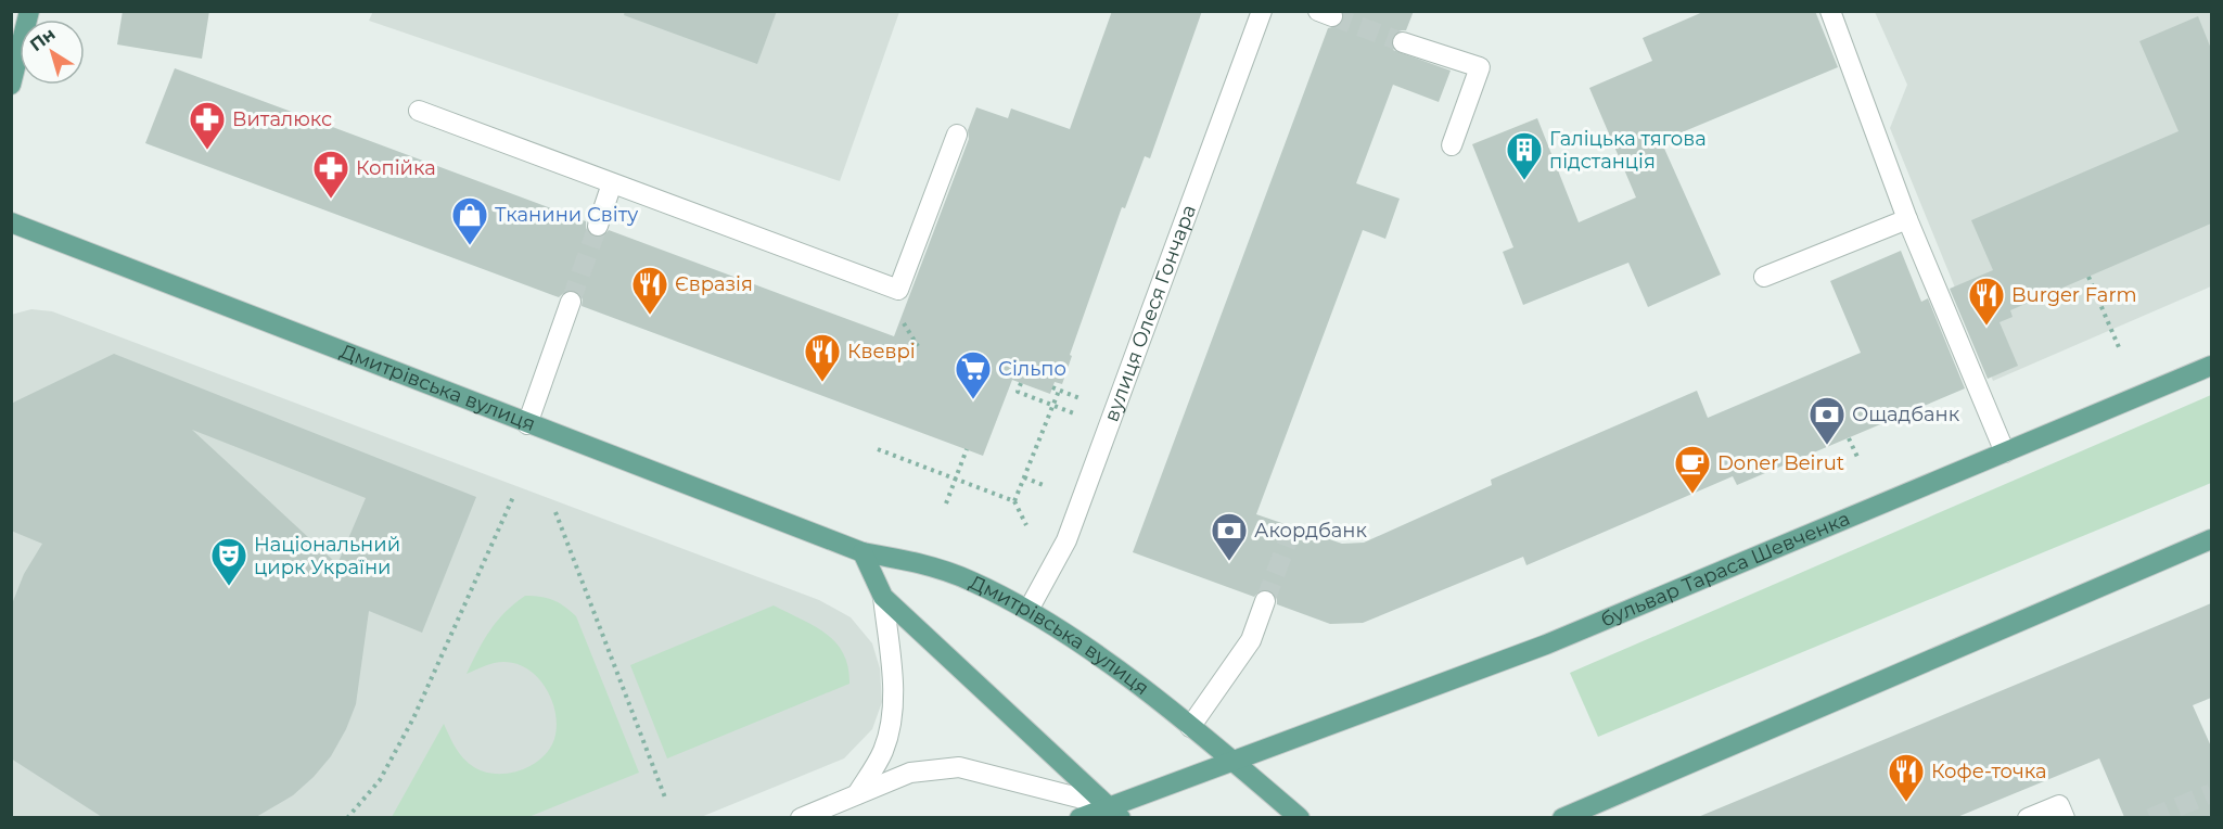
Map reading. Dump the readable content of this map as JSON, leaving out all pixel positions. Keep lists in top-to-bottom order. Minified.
{"streets":{"main road":["Дмитрівська вулиця","бульвар Тараса Шевченка"],"street":["вулиця Олеся Гончара"]},"crossings":[["вулиця Олеся Гончара","Дмитрівська вулиця"],["Дмитрівська вулиця","бульвар Тараса Шевченка"]],"places":{"pharmacy":["Виталюкс","Копійка"],"building":["Галiцька тягова пiдстанцiя"],"shop":["Тканини Світу"],"restaurant":["Євразія","Burger Farm","Квеврі","Кофе-точка"],"supermarket":["Сільпо"],"bank":["Ощадбанк","Акордбанк"],"cafe":["Doner Beirut"],"theatre":["Національний цирк України"]},"north":"top left"}
